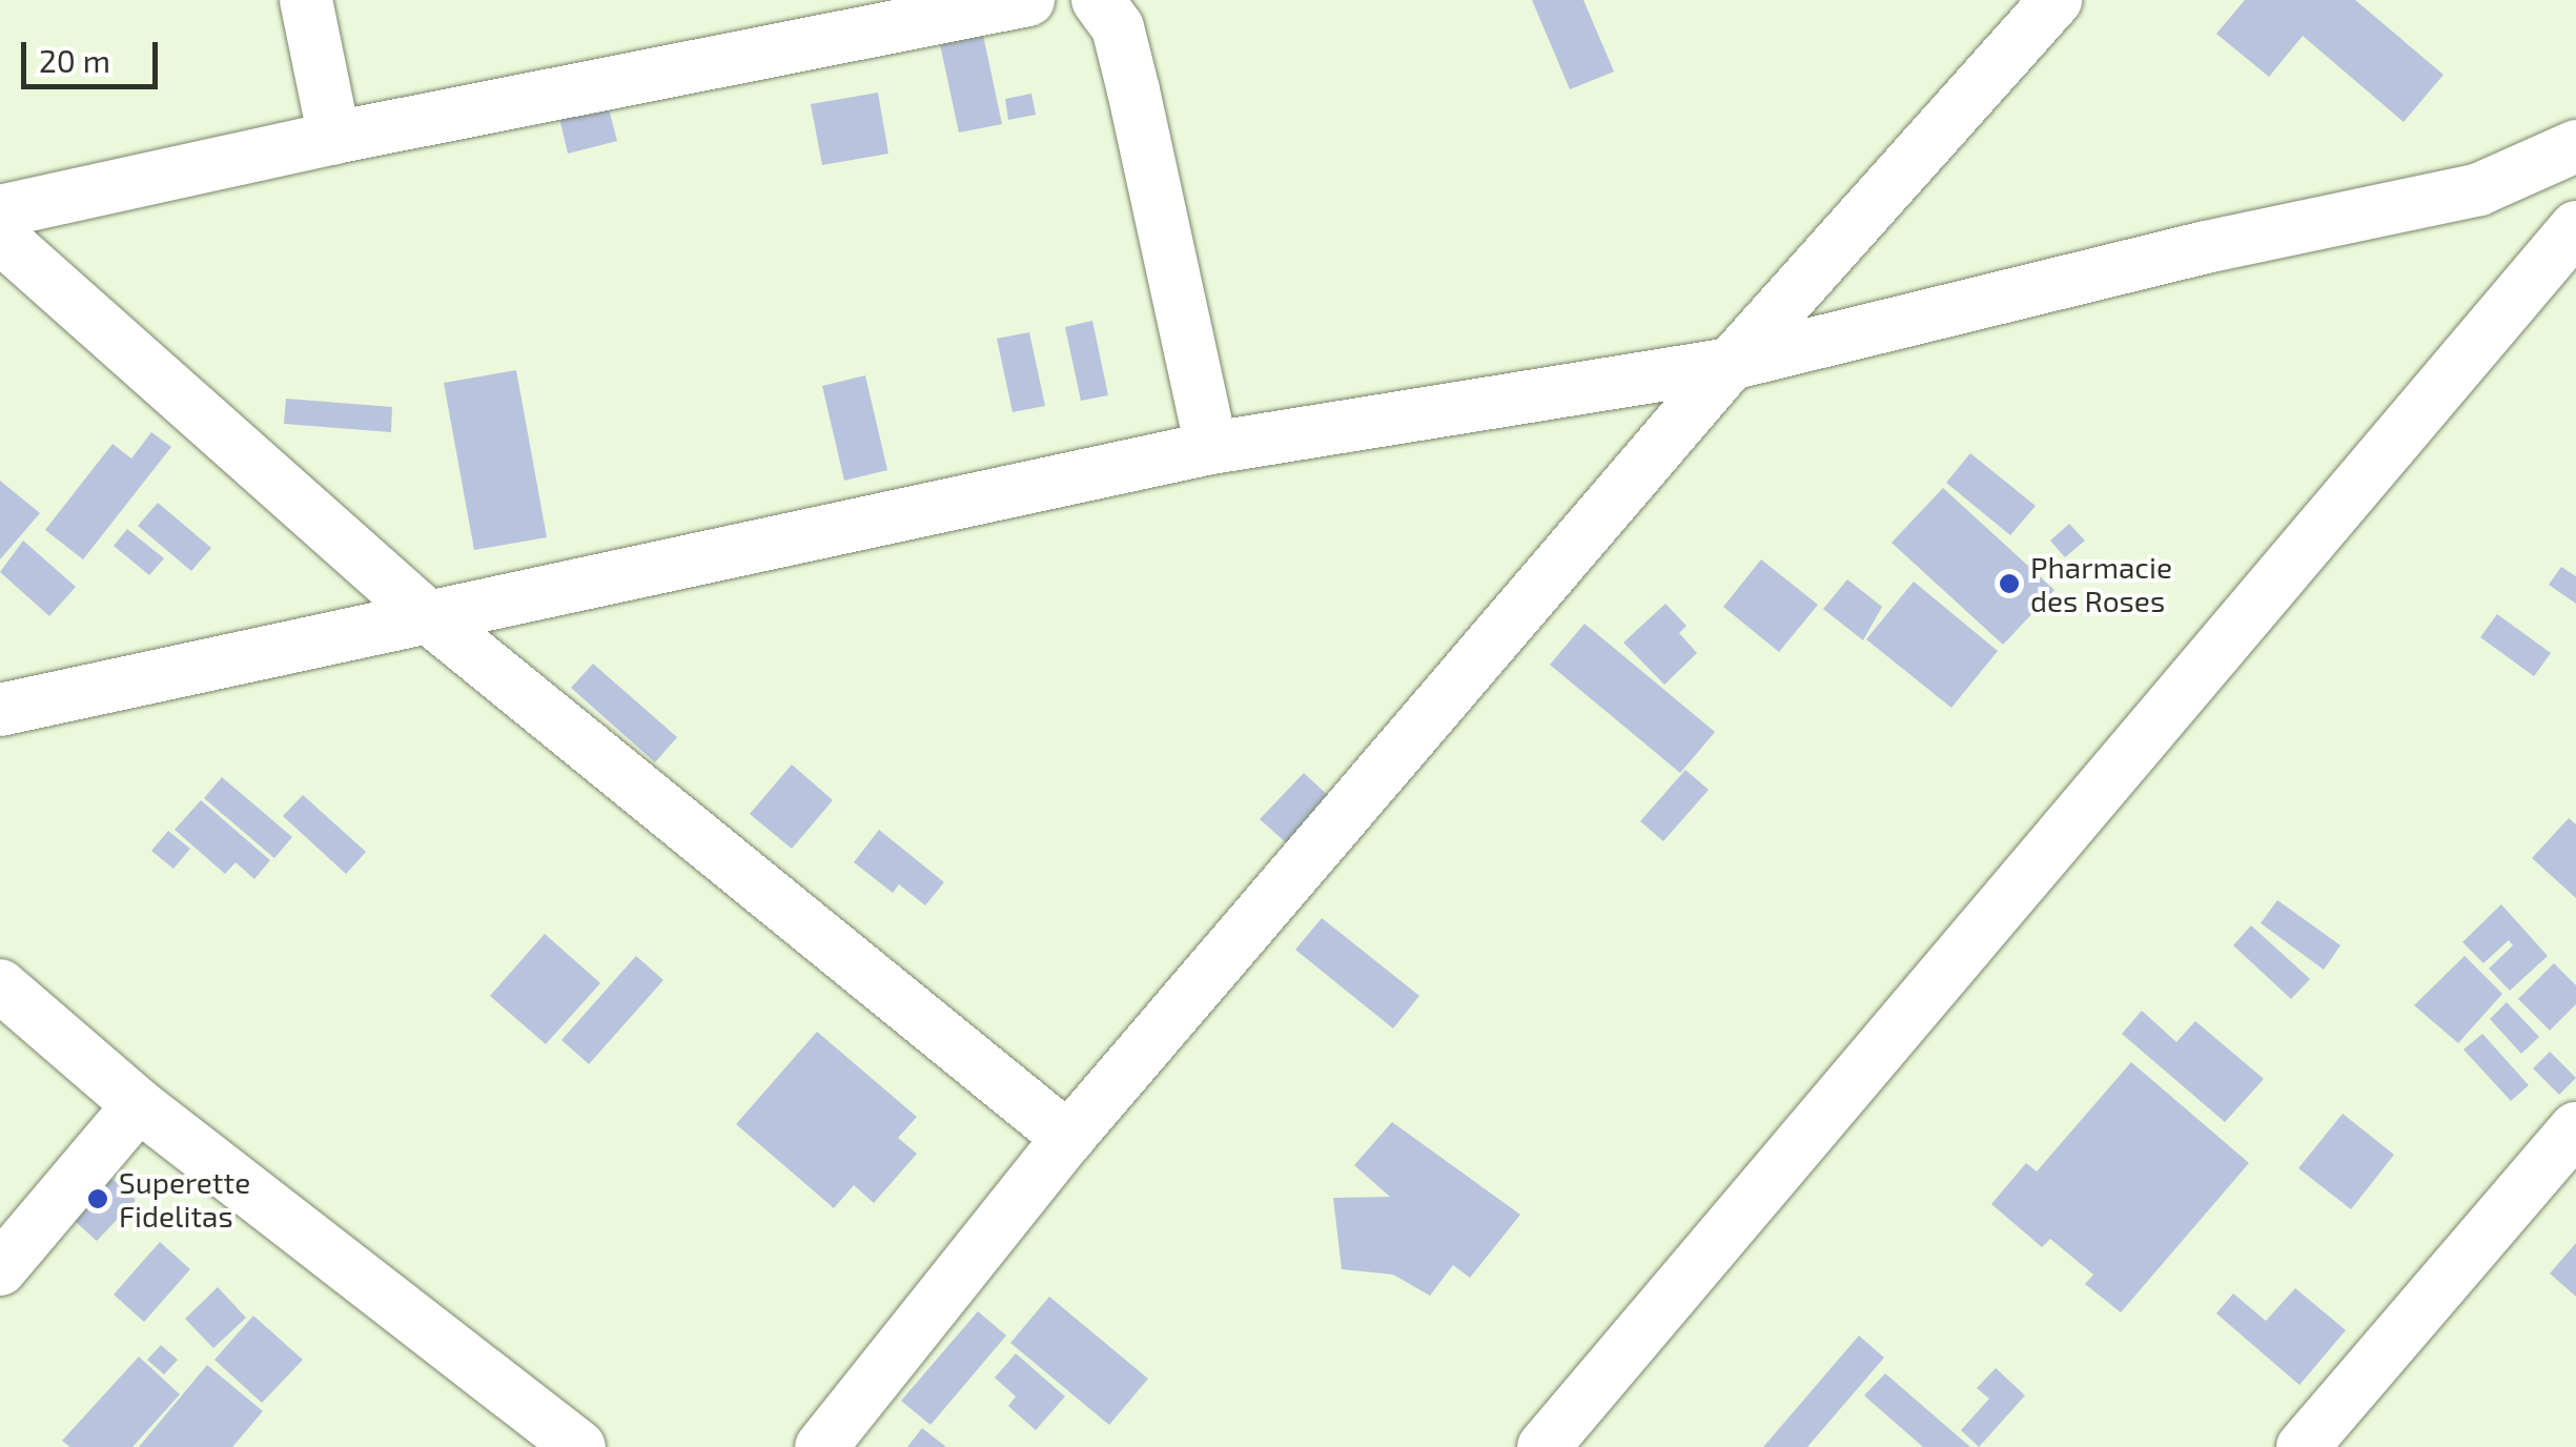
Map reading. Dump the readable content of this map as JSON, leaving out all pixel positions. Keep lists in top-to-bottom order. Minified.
{"places":["Pharmacie des Roses","Superette Fidelitas"],"scale_bar":"20 m"}
